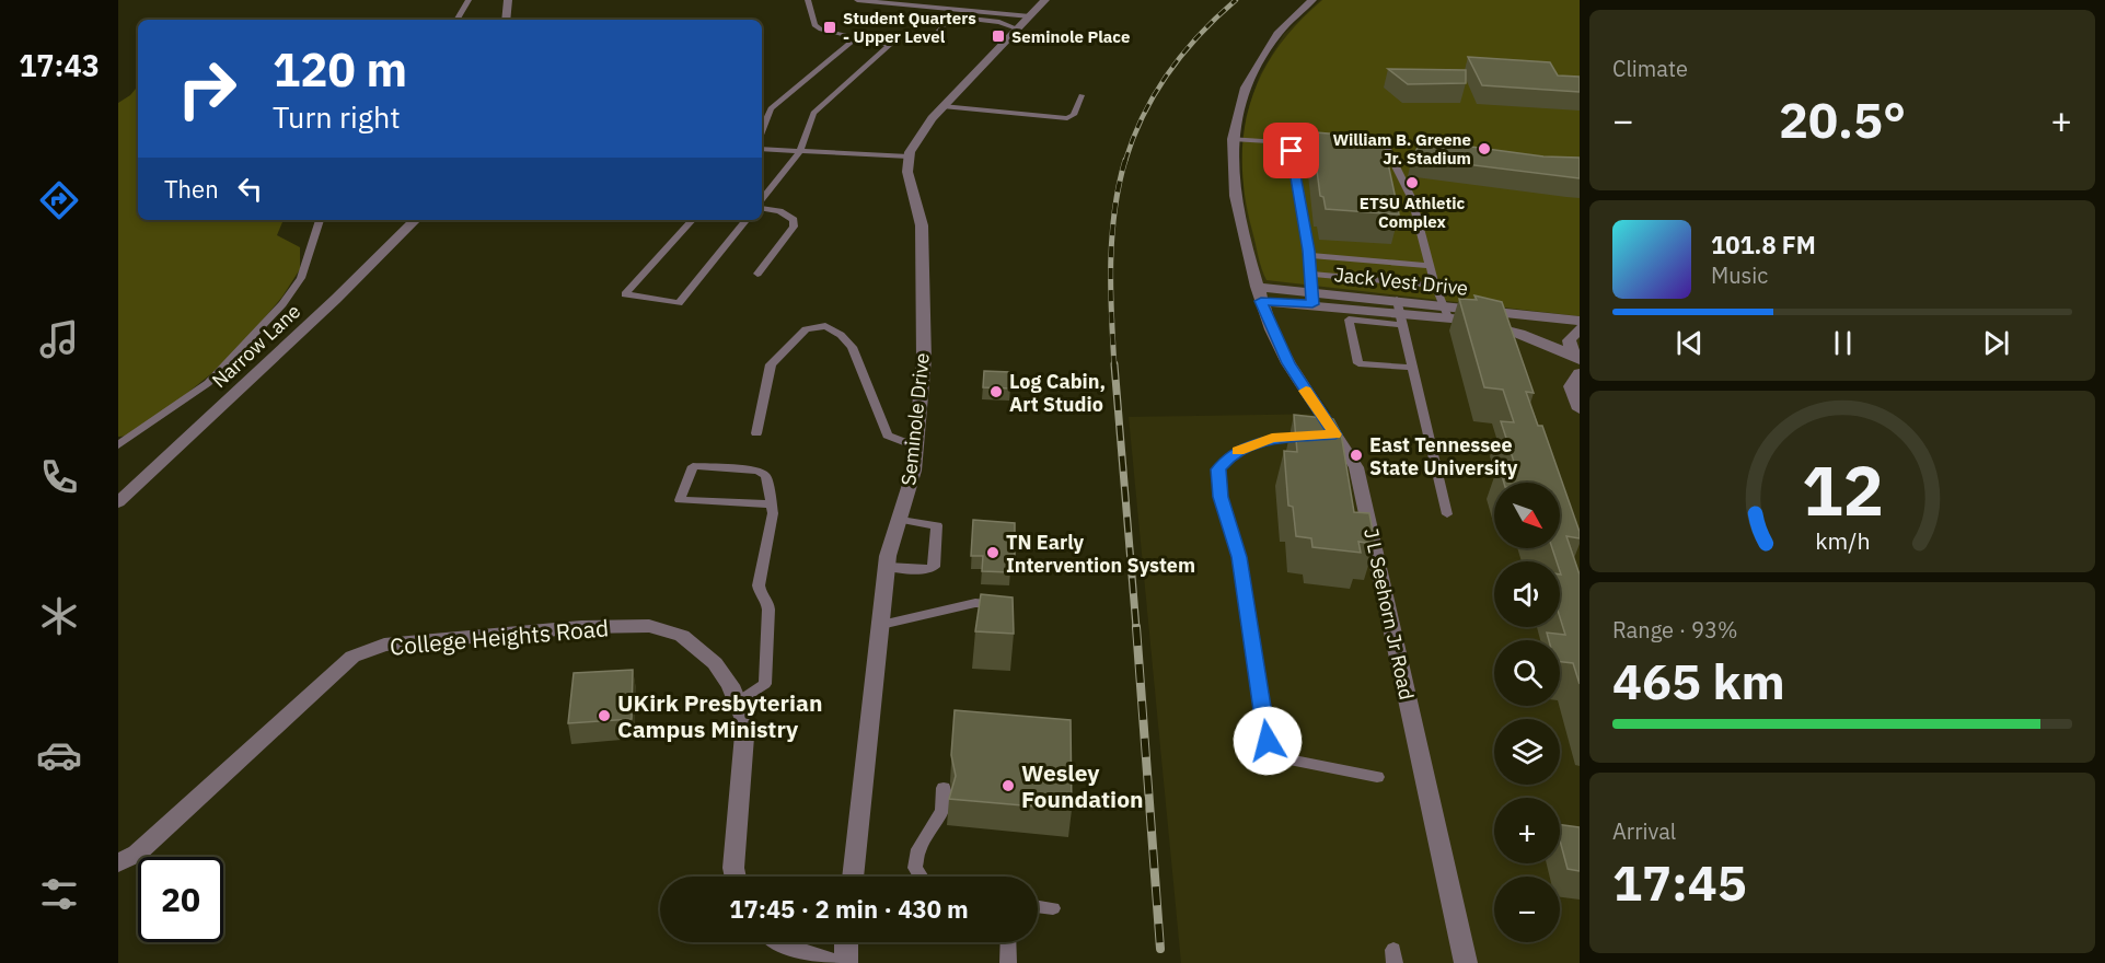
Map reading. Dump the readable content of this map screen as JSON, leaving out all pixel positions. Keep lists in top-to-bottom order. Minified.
{"streets":{"street":["Jack Vest Drive","Narrow Lane","Seminole Drive","J L Seehorn Jr Road","College Heights Road"]},"crossings":[["Jack Vest Drive","J L Seehorn Jr Road"]],"places":{"transit":["Student Quarters - Upper Level","Seminole Place"],"other":["William B. Greene Jr. Stadium","ETSU Athletic Complex","Log Cabin, Art Studio","East Tennessee State University","TN Early Intervention System","UKirk Presbyterian Campus Ministry","Wesley Foundation"]},"north":"bottom right","page":{"tabs":"17:43","tile":["Climate",["Range · 93%","465 km"],["Arrival","17:45"]],"turn":["120 m","Turn right"],"heat":["−","20.5°","+"],"then":"Then","song":["101.8 FM","Music"],"map_buttons":["+","−"],"limit":"20","trip":"17:45 · 2 min · 430 m","gauge":["12","km/h"]}}
